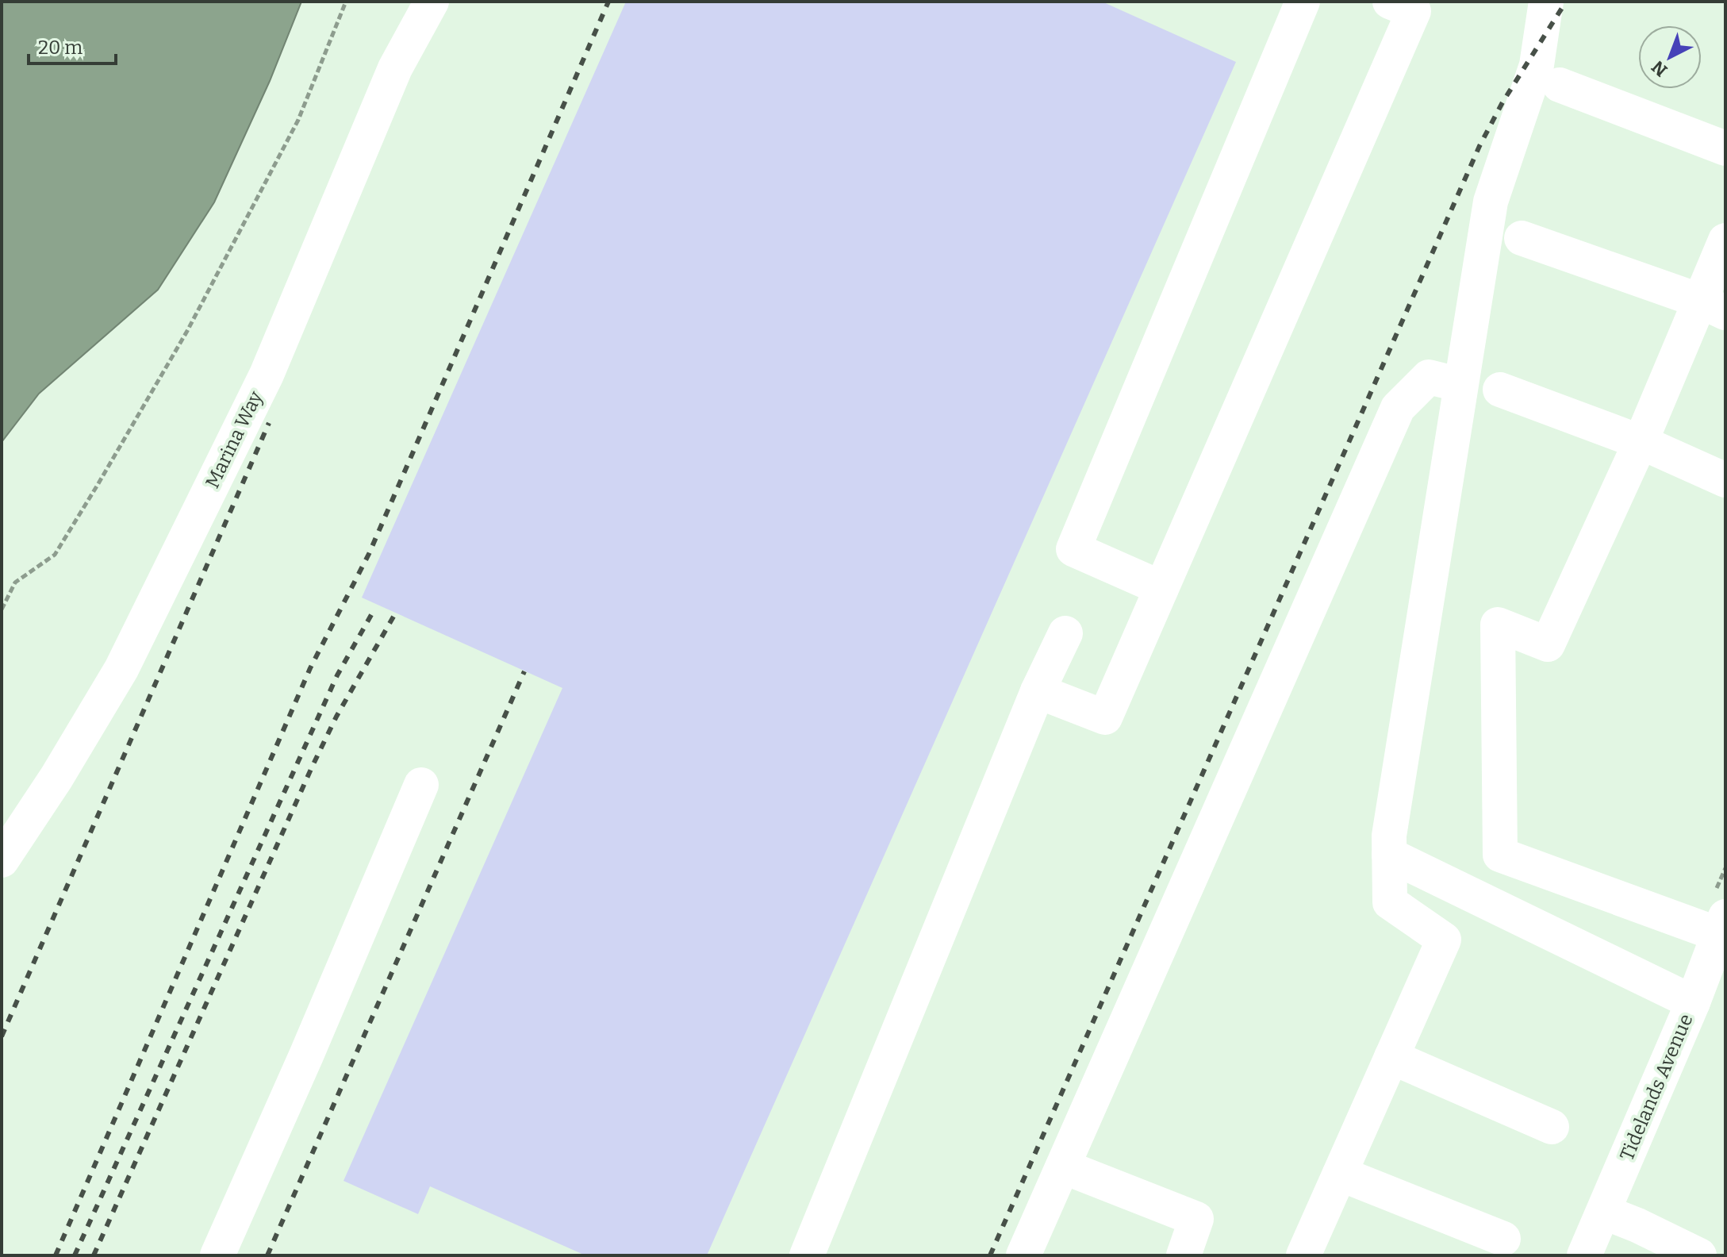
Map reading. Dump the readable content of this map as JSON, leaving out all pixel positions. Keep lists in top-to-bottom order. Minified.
{"streets":{"street":["Marina Way","Tidelands Avenue"]},"scale_bar":"20 m","north":"bottom left"}
